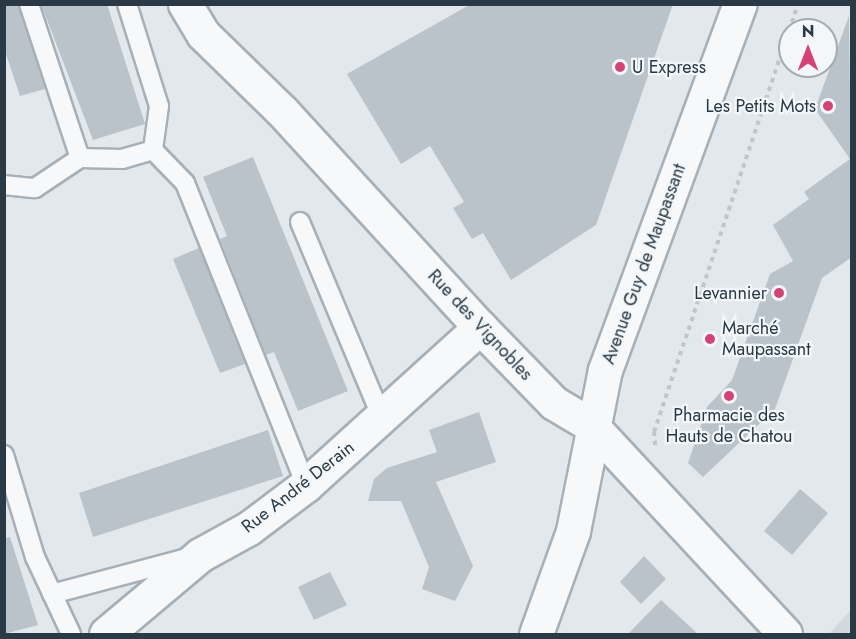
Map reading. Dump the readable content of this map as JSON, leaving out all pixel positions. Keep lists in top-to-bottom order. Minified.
{"streets":{"street":["Avenue Guy de Maupassant","Rue des Vignobles","Rue André Derain"]},"crossings":[["Avenue Guy de Maupassant","Rue des Vignobles"],["Rue des Vignobles","Rue André Derain"]],"places":["U Express","Les Petits Mots","Levannier","Marché Maupassant","Pharmacie des Hauts de Chatou"],"north":"top"}
